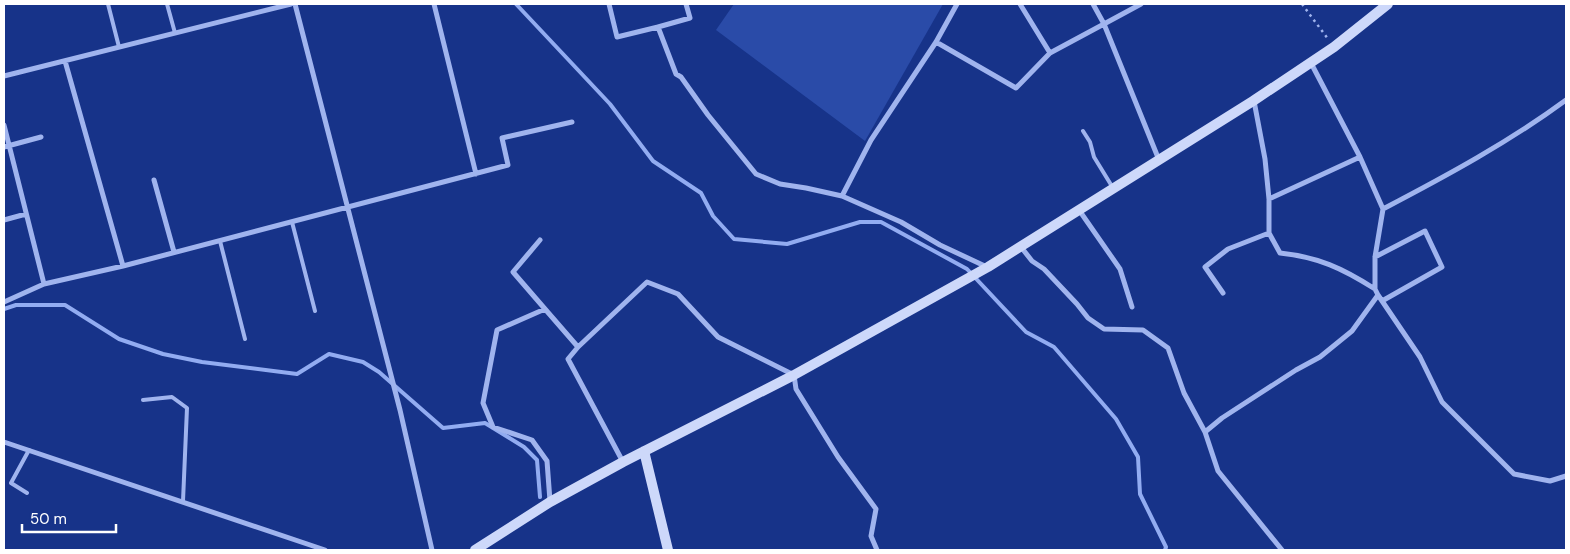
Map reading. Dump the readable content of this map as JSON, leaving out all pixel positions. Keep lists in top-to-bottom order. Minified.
{"scale_bar":"50 m"}
